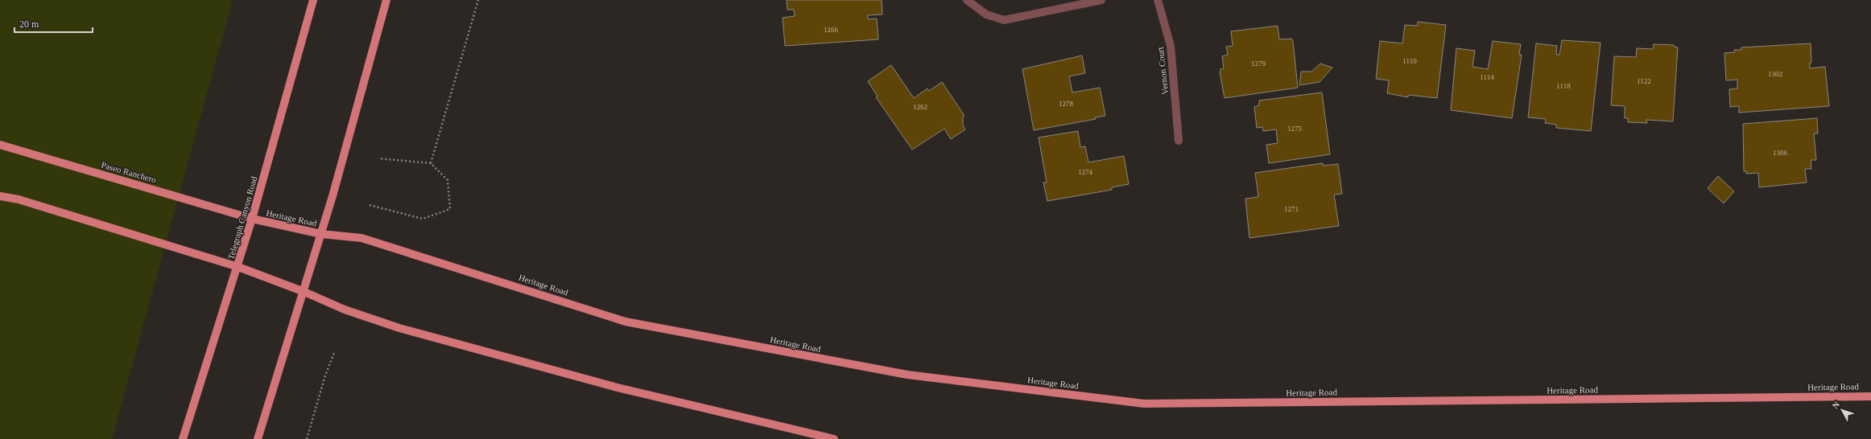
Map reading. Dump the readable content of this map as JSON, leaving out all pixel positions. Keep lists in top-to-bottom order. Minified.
{"streets":{"main road":["Paseo Ranchero","Telegraph Canyon Road","Heritage Road"],"street":["Vernon Court"]},"crossings":[["Paseo Ranchero","Telegraph Canyon Road"],["Paseo Ranchero","Heritage Road"],["Telegraph Canyon Road","Heritage Road"]],"house_numbers":["1266","1110","1279","1302","1114","1122","1118","1278","1262","1275","1306","1274","1271"],"scale_bar":"20 m","north":"top left"}
